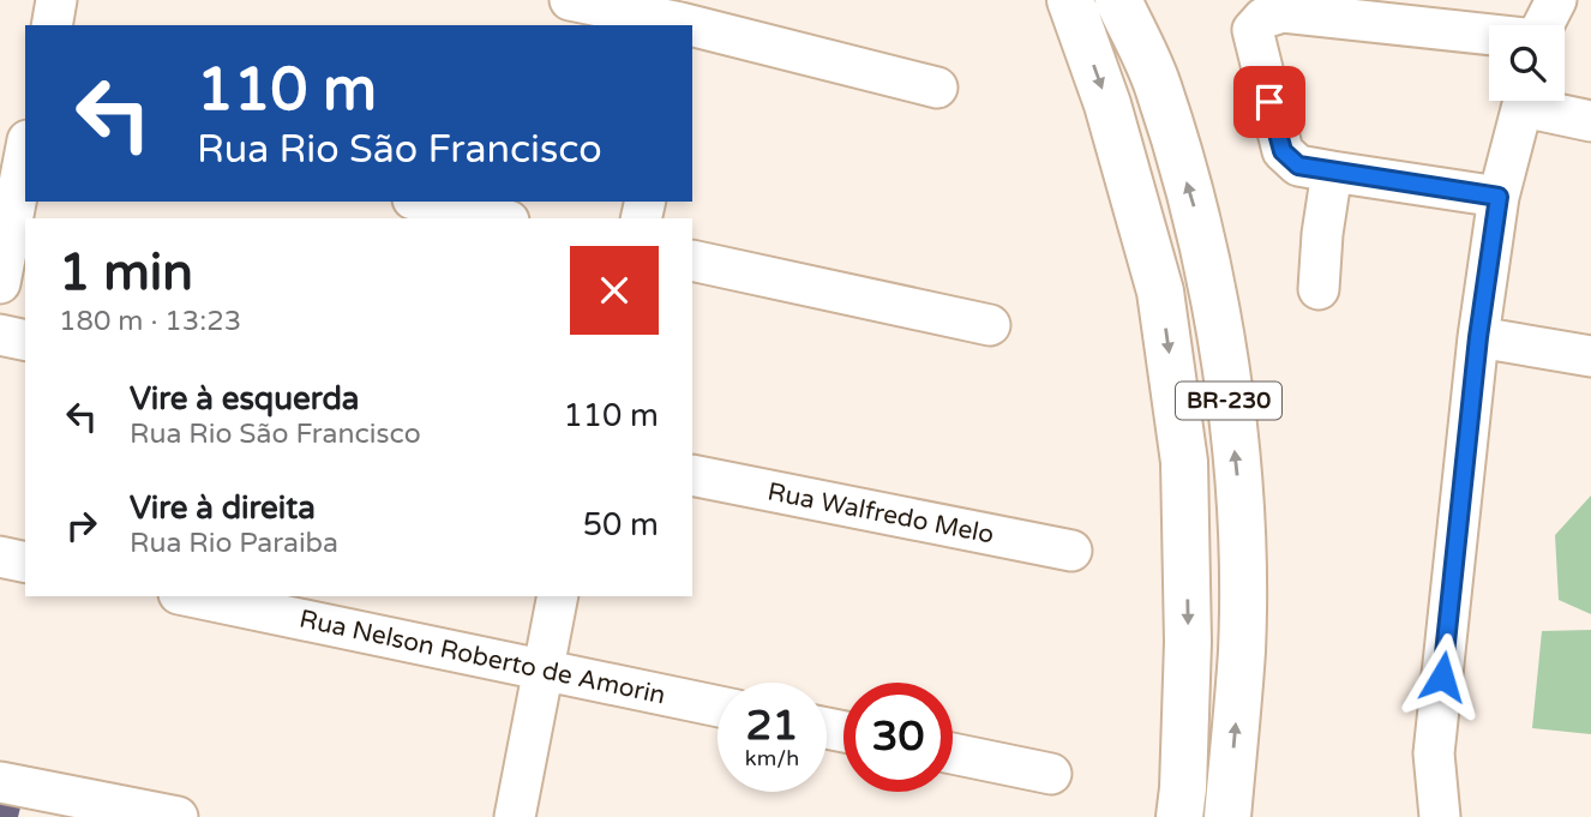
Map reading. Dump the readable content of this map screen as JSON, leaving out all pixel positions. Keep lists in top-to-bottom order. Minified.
{"streets":{"highway":["BR-230"],"street":["Rua Walfredo Melo","Rua Nelson Roberto de Amorin"]},"page":{"turn":["110 m","Rua Rio São Francisco"],"heading":["1 min","180 m · 13:23"],"list":[{"name":"Vire à esquerda","note":"Rua Rio São Francisco","value":"110 m"},{"name":"Vire à direita","note":"Rua Rio Paraiba","value":"50 m"}],"speed":"21 km/h","limit":"30"}}
